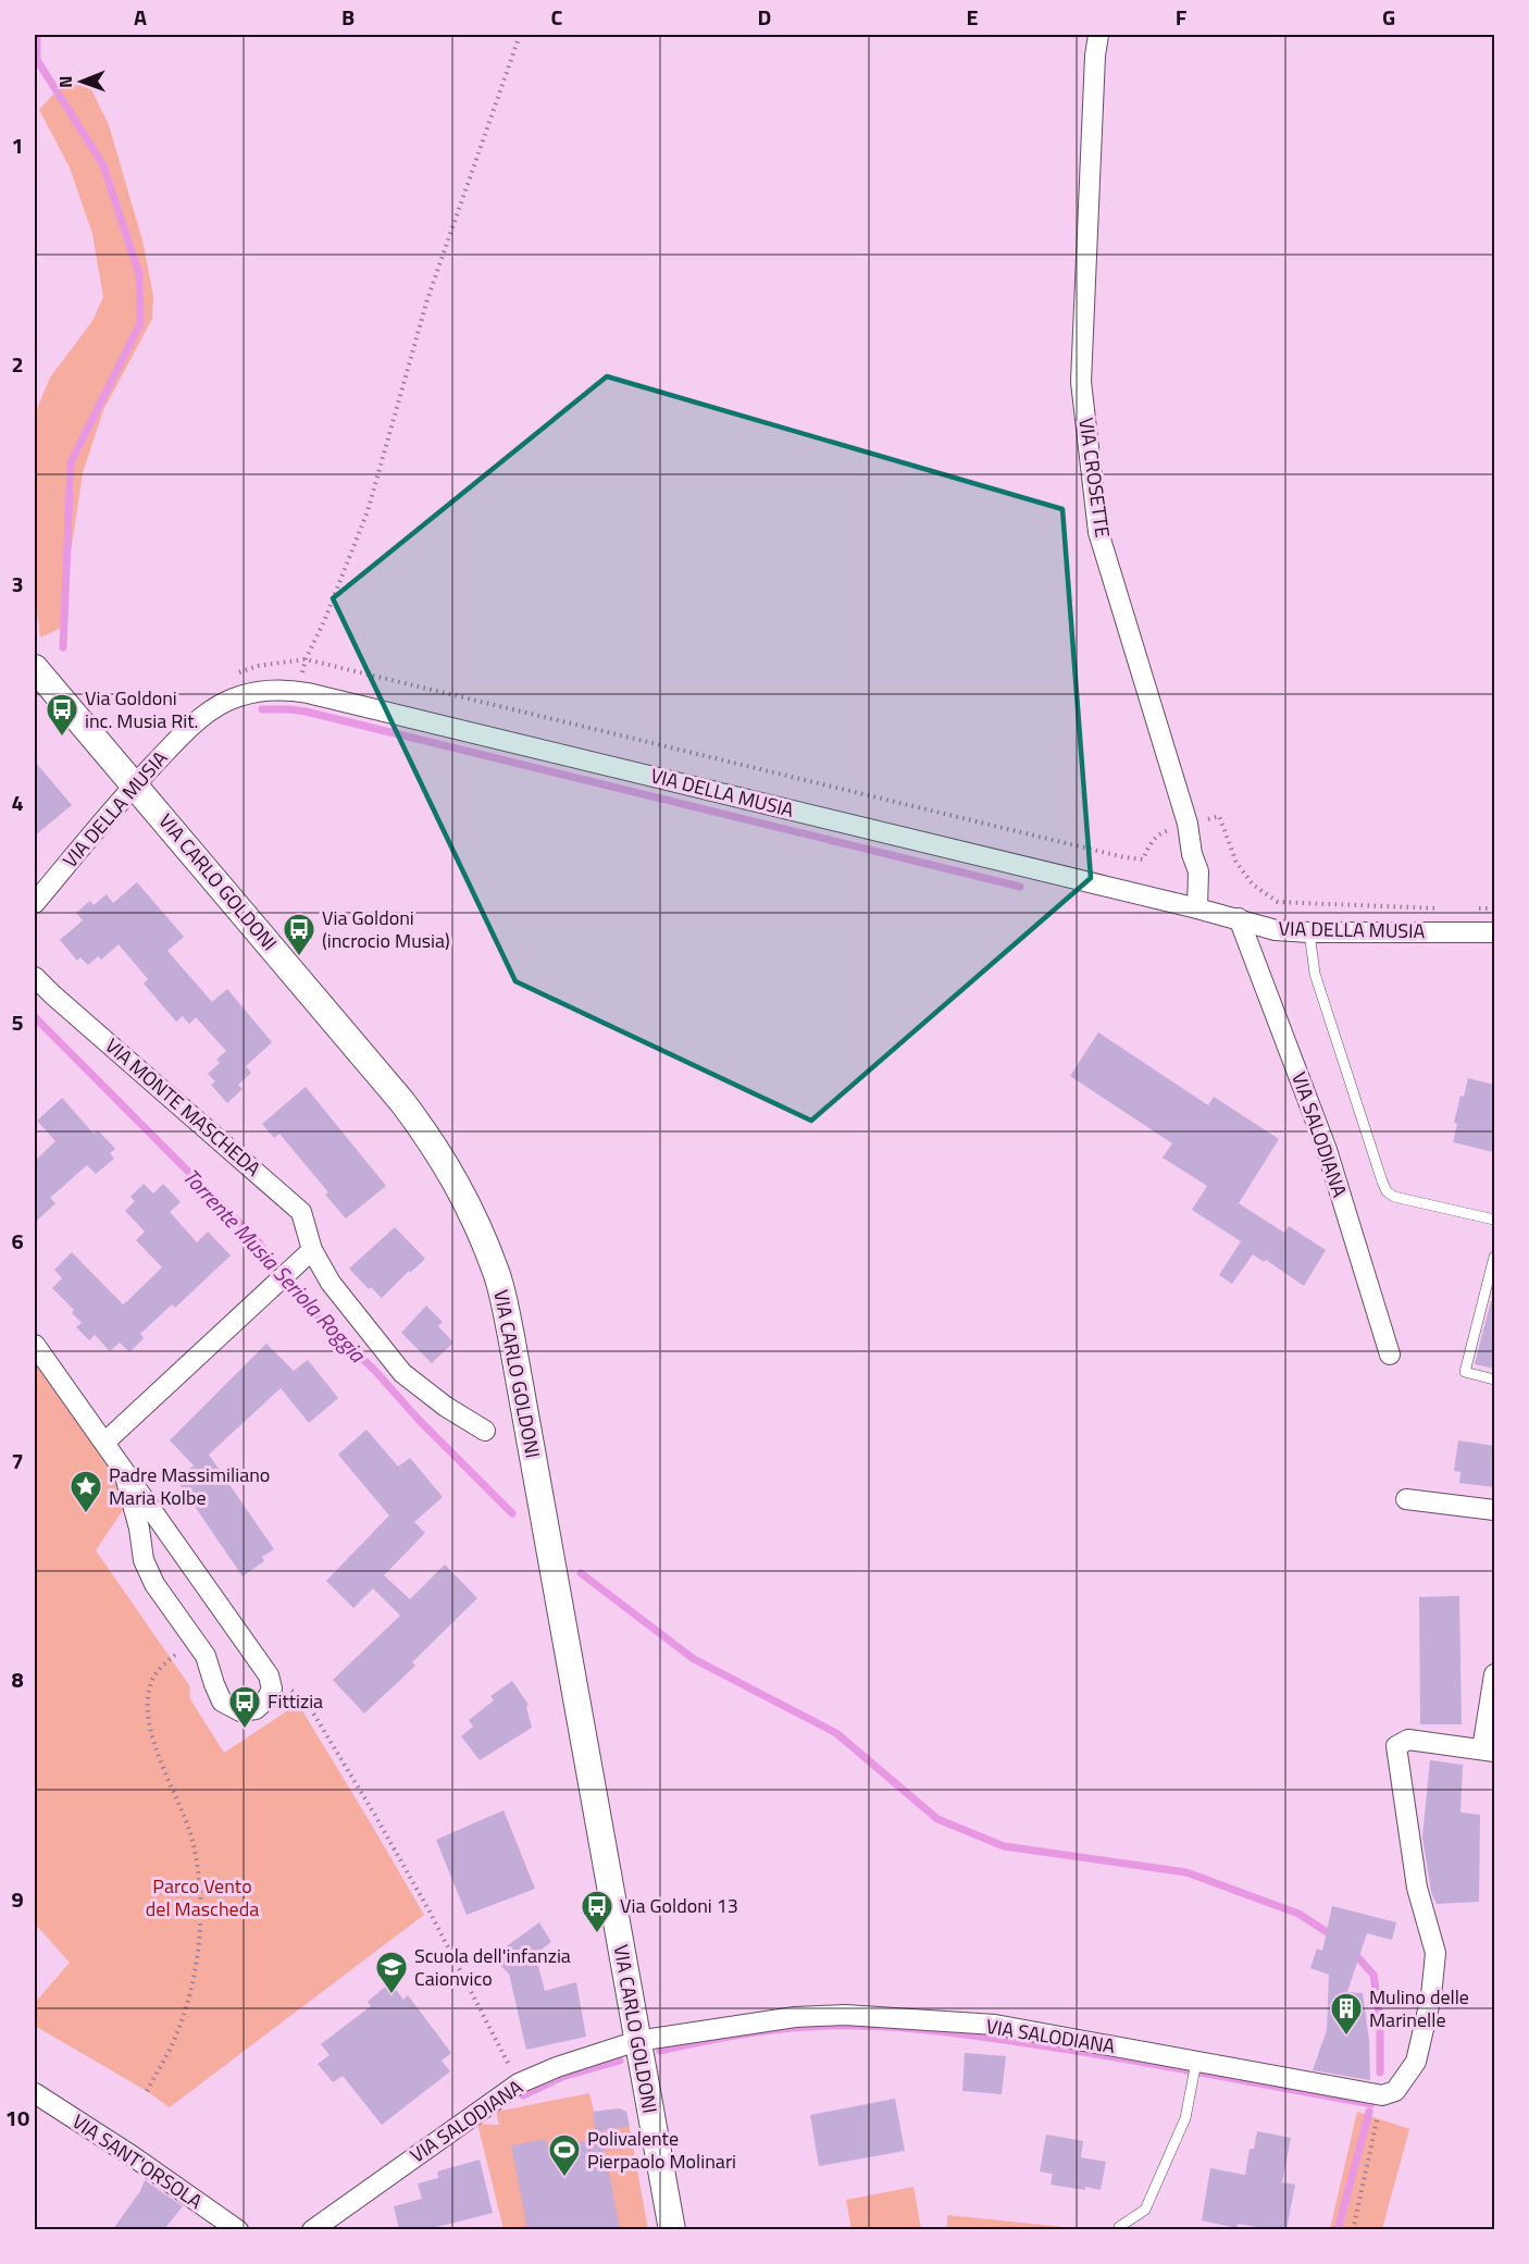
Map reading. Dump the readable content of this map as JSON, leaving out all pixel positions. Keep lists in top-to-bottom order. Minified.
{"streets":{"street":["VIA CROSETTE","VIA DELLA MUSIA","VIA CARLO GOLDONI","VIA MONTE MASCHEDA","VIA SALODIANA","VIA SANT'ORSOLA"]},"crossings":[["VIA CROSETTE","VIA DELLA MUSIA"],["VIA DELLA MUSIA","VIA CARLO GOLDONI"],["VIA DELLA MUSIA","VIA SALODIANA"],["VIA CARLO GOLDONI","VIA SALODIANA"]],"water":["Torrente Musia Seriola Roggia"],"parks":["Parco Vento del Mascheda"],"places":{"bus stop":["Via Goldoni inc. Musia Rit.","Via Goldoni (incrocio Musia)","Fittizia","Via Goldoni 13"],"place":["Padre Massimiliano Maria Kolbe"],"school or university":["Scuola dell'infanzia Caionvico"],"building":["Mulino delle Marinelle"],"sports":["Polivalente Pierpaolo Molinari"]},"north":"left","grid":{"columns":["A","B","C","D","E","F","G"],"rows":["1","2","3","4","5","6","7","8","9","10"]}}
